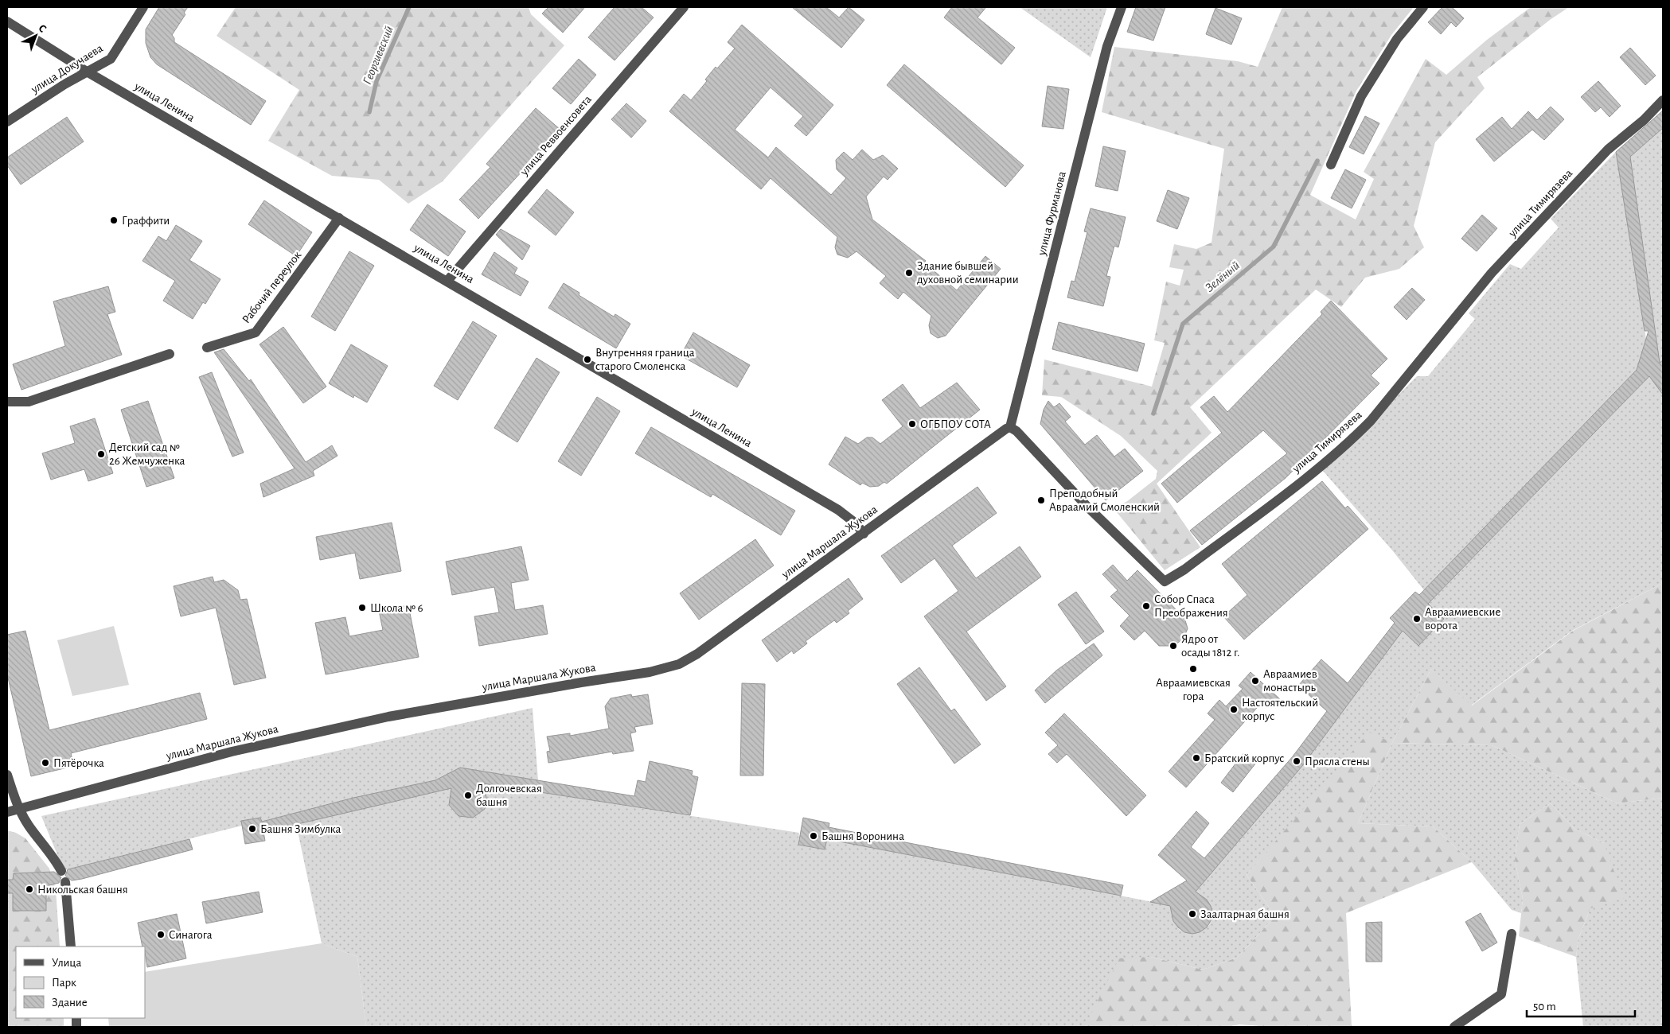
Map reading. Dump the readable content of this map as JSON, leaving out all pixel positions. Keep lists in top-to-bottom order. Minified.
{"streets":{"street":["улица Докучаева","улица Ленина","улица Реввоенсовета","улица Тимирязева","улица Фурманова","Рабочий переулок","улица Маршала Жукова"]},"crossings":[["улица Докучаева","улица Ленина"],["улица Ленина","улица Реввоенсовета"],["улица Ленина","Рабочий переулок"],["улица Ленина","улица Маршала Жукова"],["улица Тимирязева","улица Фурманова"],["улица Тимирязева","улица Маршала Жукова"],["улица Фурманова","улица Маршала Жукова"]],"water":["Георгиевский","Зелёный"],"places":["Граффити","Здание бывшей духовной семинарии","Внутренняя граница старого Смоленска","ОГБПОУ СОТА","Детский сад № 26 Жемчуженка","Преподобный Авраамий Смоленский","Собор Спаса Преображения","Школа № 6","Авраамиевские ворота","Ядро от осады 1812 г.","Авраамиевская гора","Авраамиев монастырь","Настоятельский корпус","Братский корпус","Прясла стены","Пятёрочка","Долгочевская башня","Башня Зимбулка","Башня Воронина","Никольская башня","Заалтарная башня","Синагога"],"legend":["Улица","Парк","Здание"],"scale_bar":"50 m","north":"top right"}
